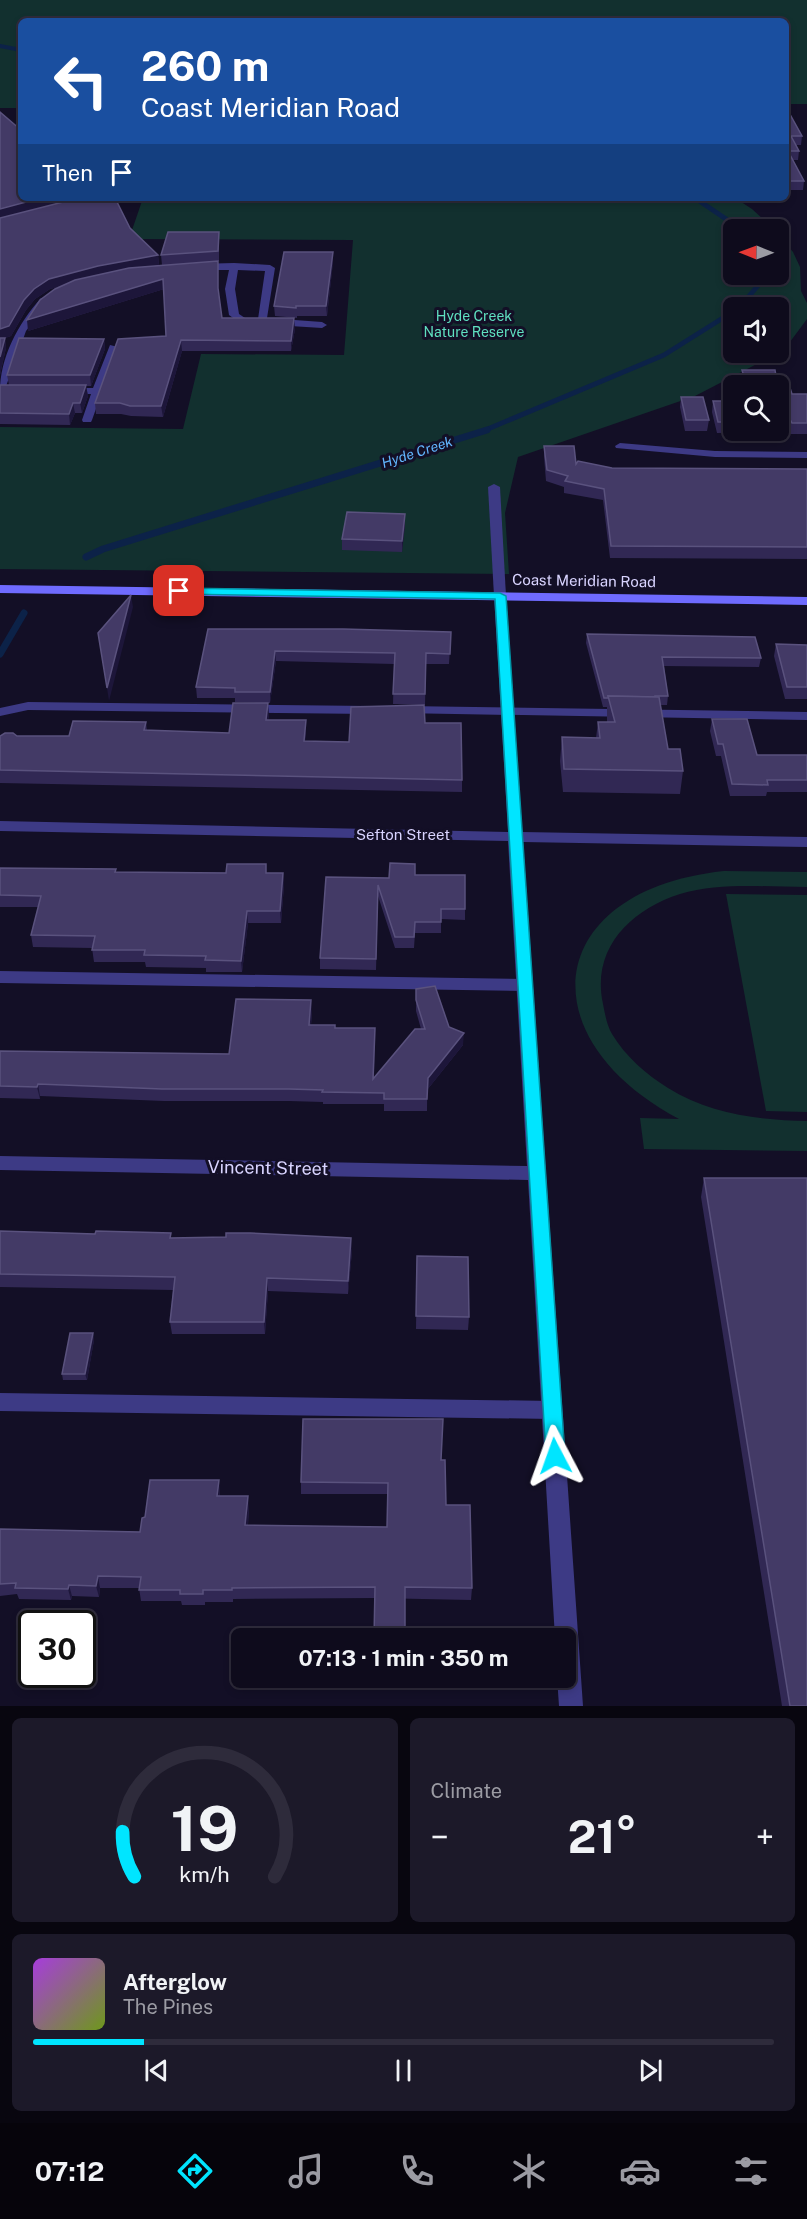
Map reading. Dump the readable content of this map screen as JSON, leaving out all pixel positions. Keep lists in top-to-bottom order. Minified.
{"streets":{"main road":["Coast Meridian Road"],"street":["Sefton Street","Vincent Street"]},"water":["Hyde Creek"],"parks":["Hyde Creek Nature Reserve"],"north":"left","page":{"turn":["260 m","Coast Meridian Road"],"then":"Then","limit":"30","trip":"07:13 · 1 min · 350 m","tile":"Climate","heat":["−","21°","+"],"song":["Afterglow","The Pines"],"tabs":"07:12","gauge":["19","km/h"]}}
